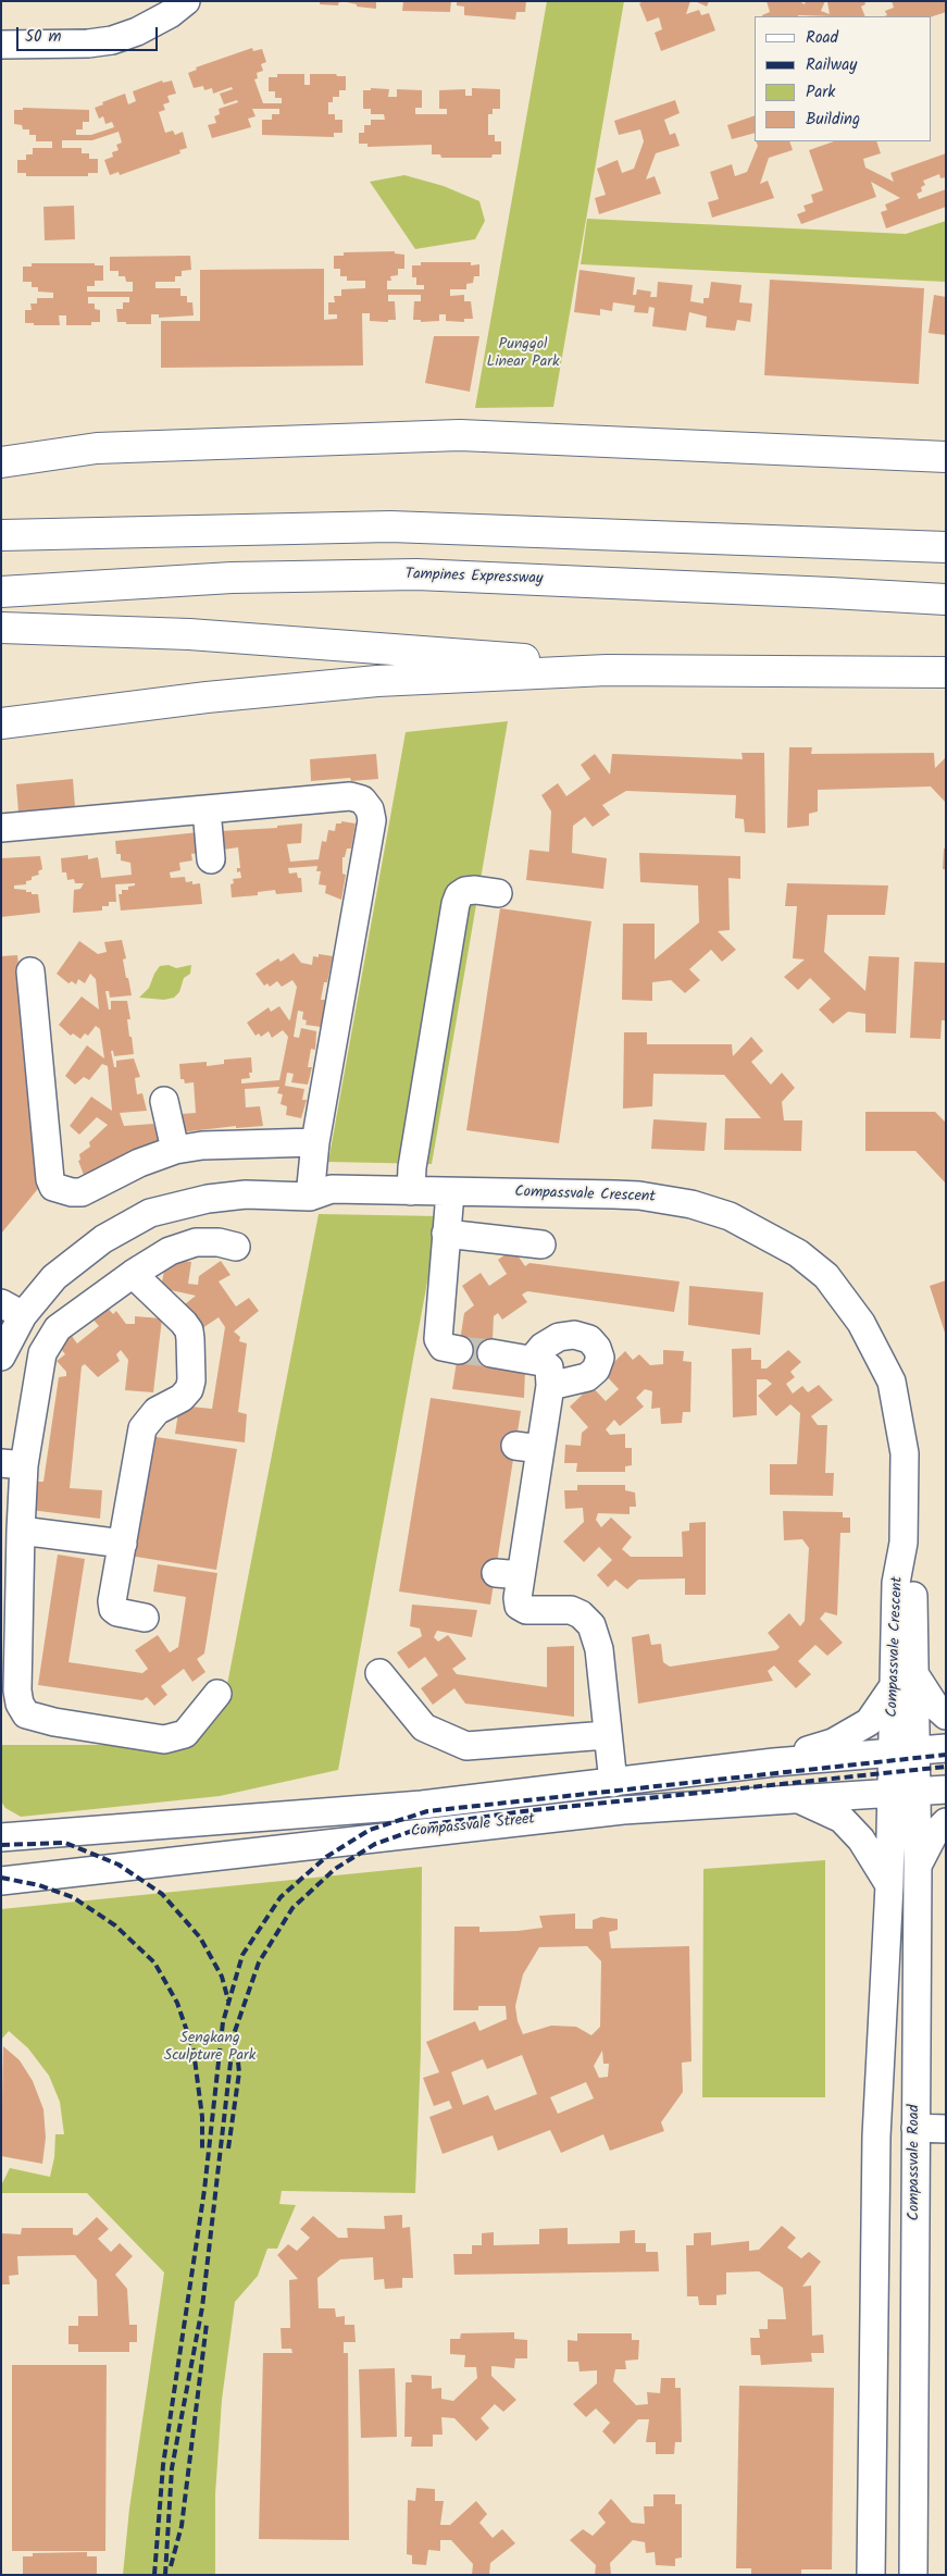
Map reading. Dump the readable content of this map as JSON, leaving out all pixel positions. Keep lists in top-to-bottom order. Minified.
{"streets":{"highway":["Tampines Expressway"],"street":["Compassvale Crescent","Compassvale Street","Compassvale Road"]},"crossings":[["Compassvale Crescent","Compassvale Street"],["Compassvale Crescent","Compassvale Road"],["Compassvale Street","Compassvale Road"]],"parks":["Punggol Linear Park","Sengkang Sculpture Park"],"legend":["Road","Railway","Park","Building"],"scale_bar":"50 m"}
